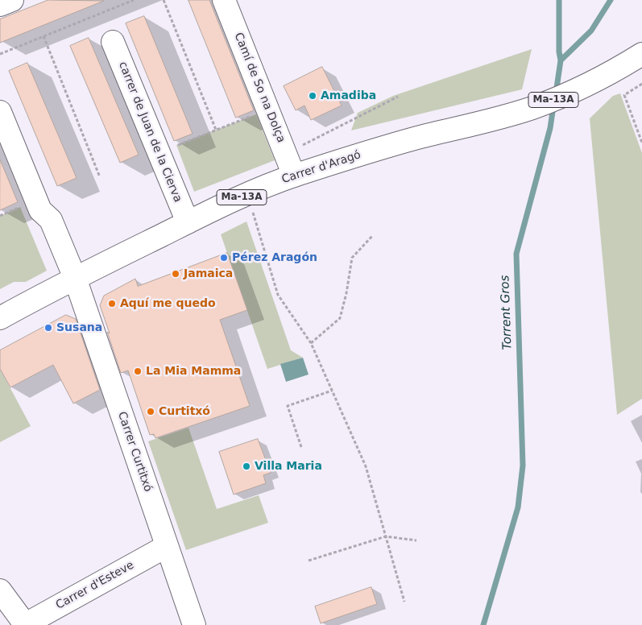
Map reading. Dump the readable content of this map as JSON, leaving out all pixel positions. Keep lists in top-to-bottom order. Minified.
{"streets":{"street":["Camí de So na Dolça","Ma-13A","carrer de Juan de la Cierva","Carrer d'Aragó","Carrer Curtitxó","Carrer d'Esteve"]},"crossings":[["Camí de So na Dolça","Carrer d'Aragó"],["carrer de Juan de la Cierva","Carrer d'Aragó"],["Carrer d'Aragó","Carrer Curtitxó"],["Carrer Curtitxó","Carrer d'Esteve"]],"water":["Torrent Gros"],"places":["Amadiba","Pérez Aragón","Jamaica","Aquí me quedo","Susana","La Mia Mamma","Curtitxó","Villa Maria"]}
